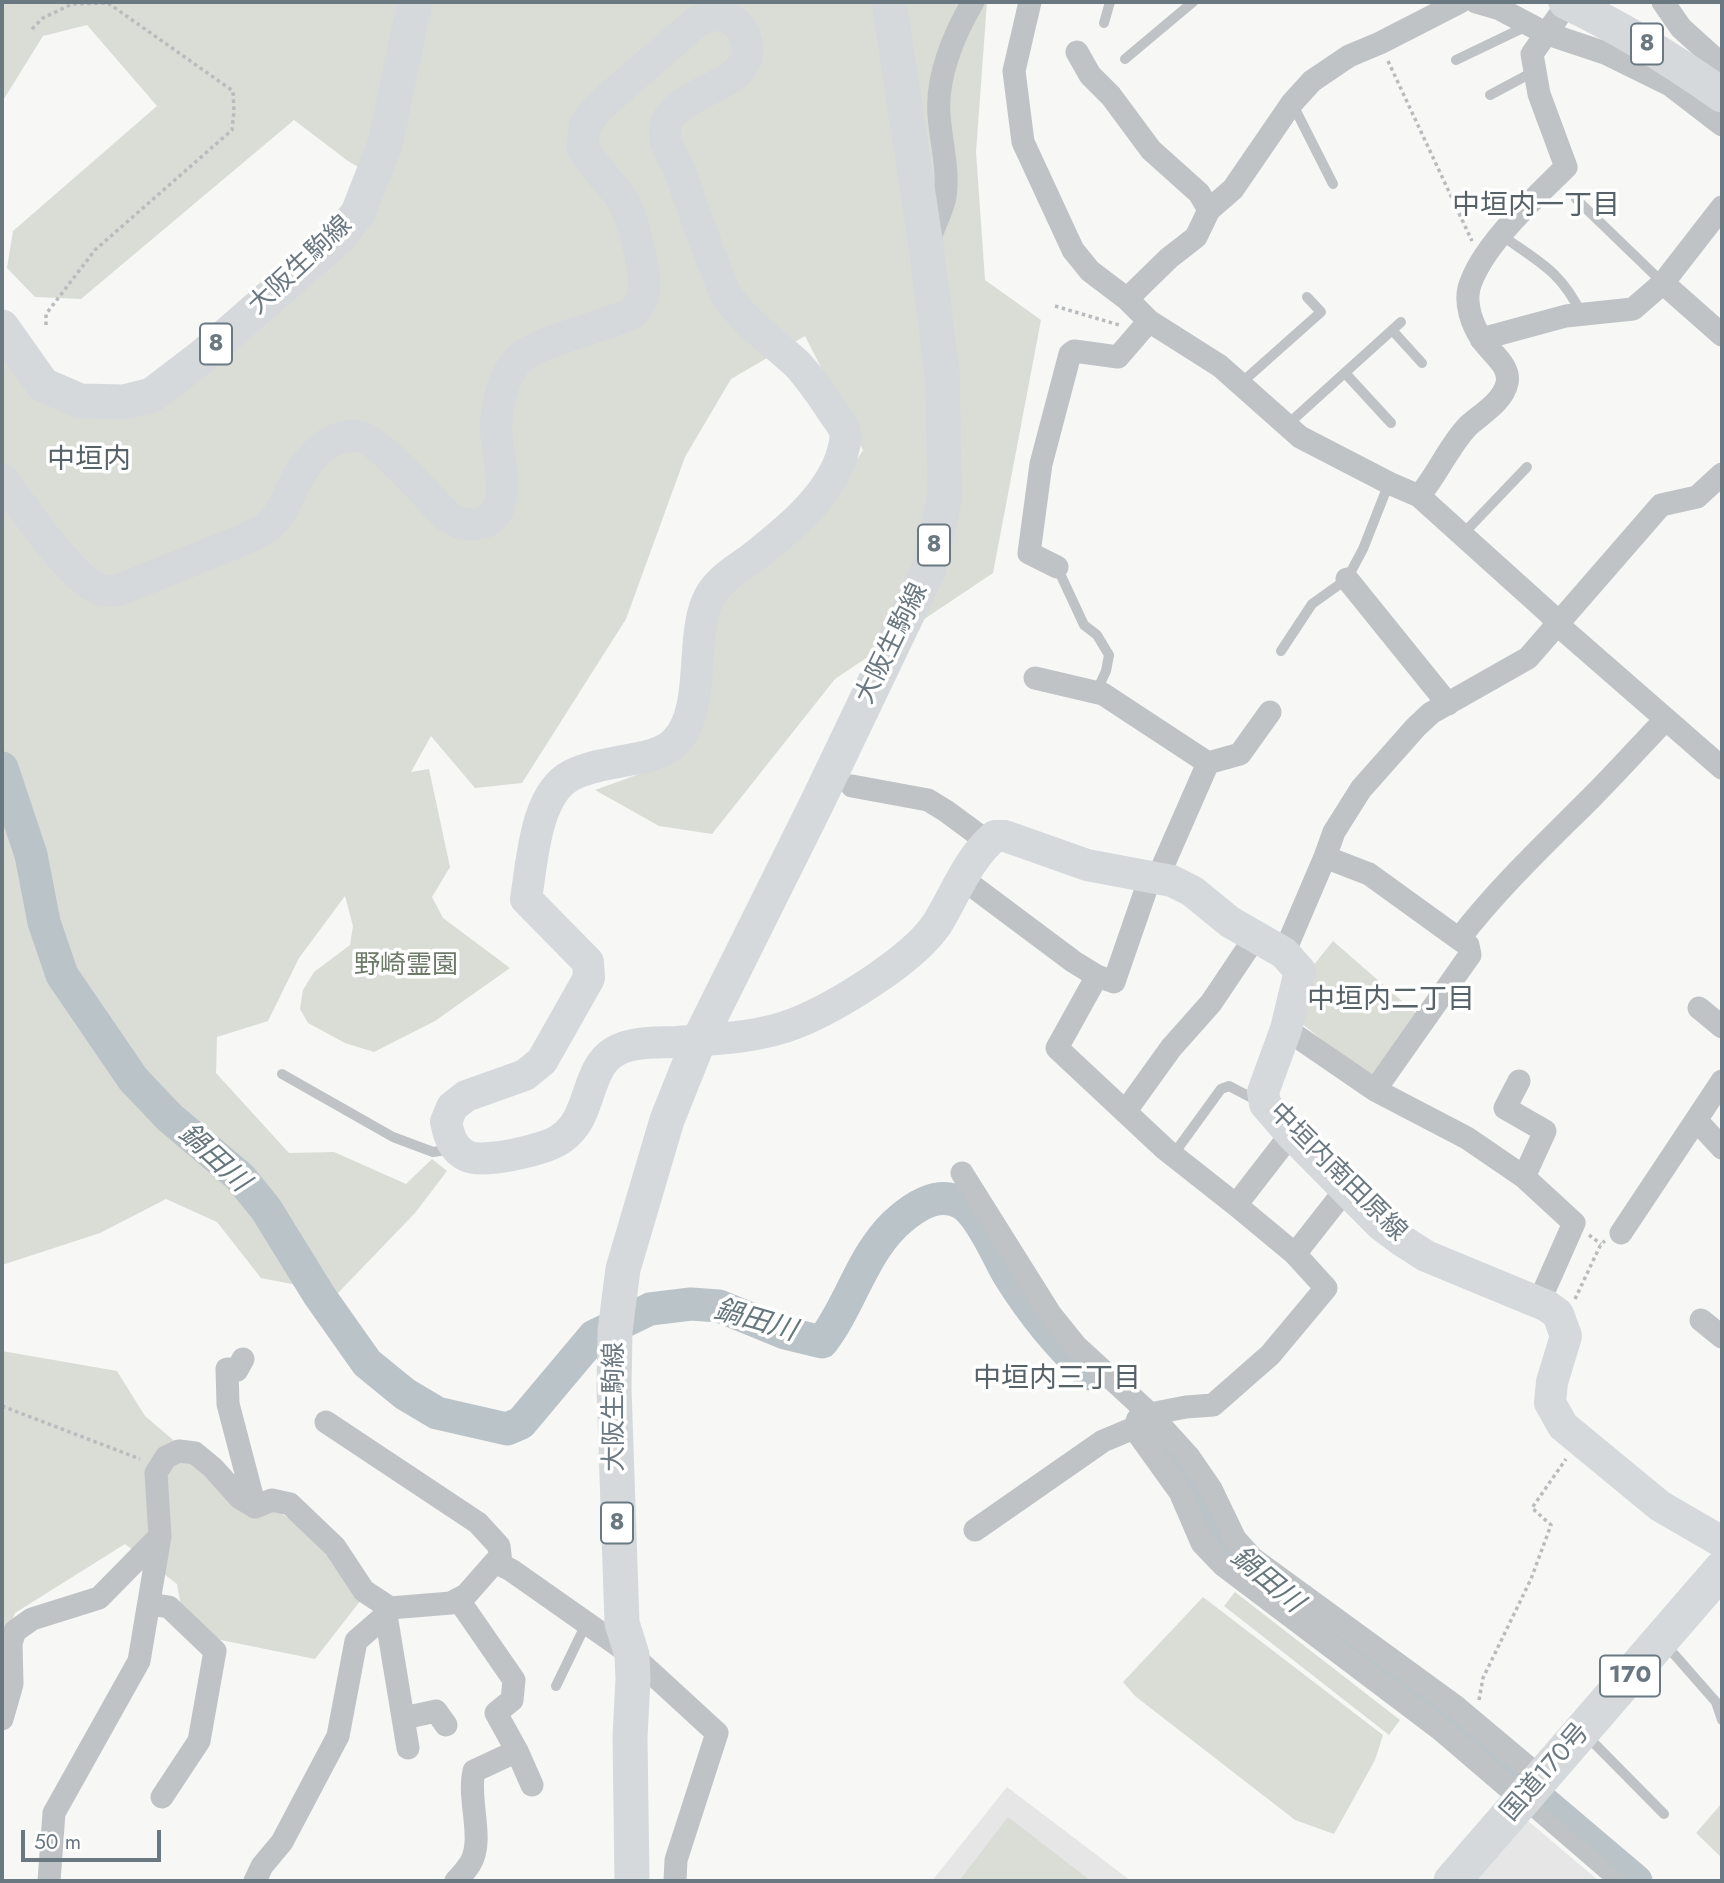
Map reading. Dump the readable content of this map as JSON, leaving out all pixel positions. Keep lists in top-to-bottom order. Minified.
{"streets":{"highway":["170","国道170号"],"main road":["8","大阪生駒線","中垣内南田原線"]},"districts":["中垣内一丁目","中垣内","中垣内二丁目","中垣内三丁目"],"water":["鍋田川"],"parks":["野崎霊園"],"scale_bar":"50 m"}
